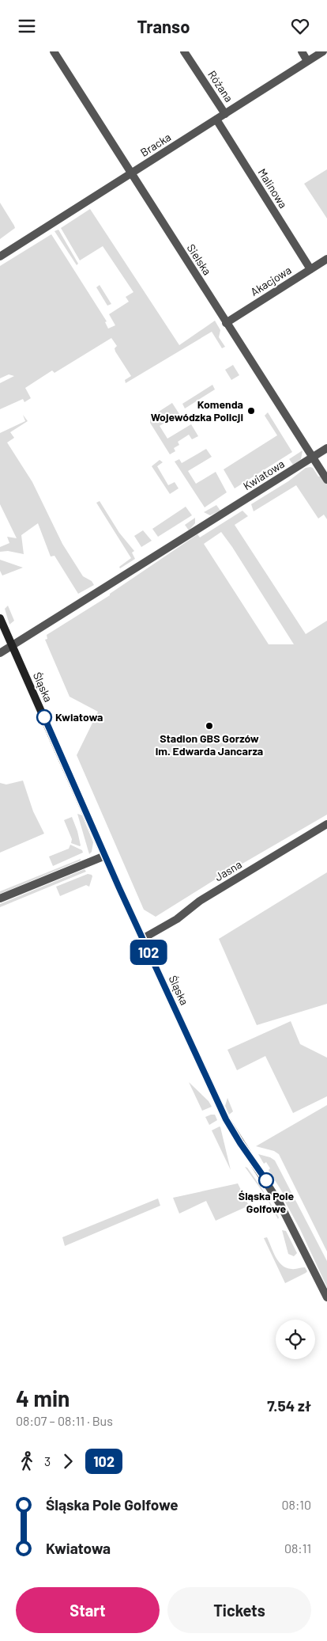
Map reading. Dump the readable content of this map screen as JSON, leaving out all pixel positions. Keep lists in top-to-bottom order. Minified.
{"streets":{"street":["Różana","Bracka","Malinowa","Sielska","Akacjowa","Kwiatowa","Śląska","Jasna"]},"crossings":[["Różana","Bracka"],["Bracka","Malinowa"],["Bracka","Sielska"],["Malinowa","Akacjowa"],["Sielska","Akacjowa"],["Sielska","Kwiatowa"],["Kwiatowa","Śląska"],["Śląska","Jasna"]],"places":["Komenda Wojewódzka Policji","Kwiatowa","Stadion GBS Gorzów im. Edwarda Jancarza","Śląska Pole Golfowe"],"lines":["bus line 102"],"page":{"header":"Transo","on_map":"102","heading":["4 min","08:07 – 08:11 · Bus","7.54 zł"],"legs":["3","102"],"list":[{"name":"Śląska Pole Golfowe","value":"08:10"},{"name":"Kwiatowa","value":"08:11"}],"buttons":["Start","Tickets"]}}
